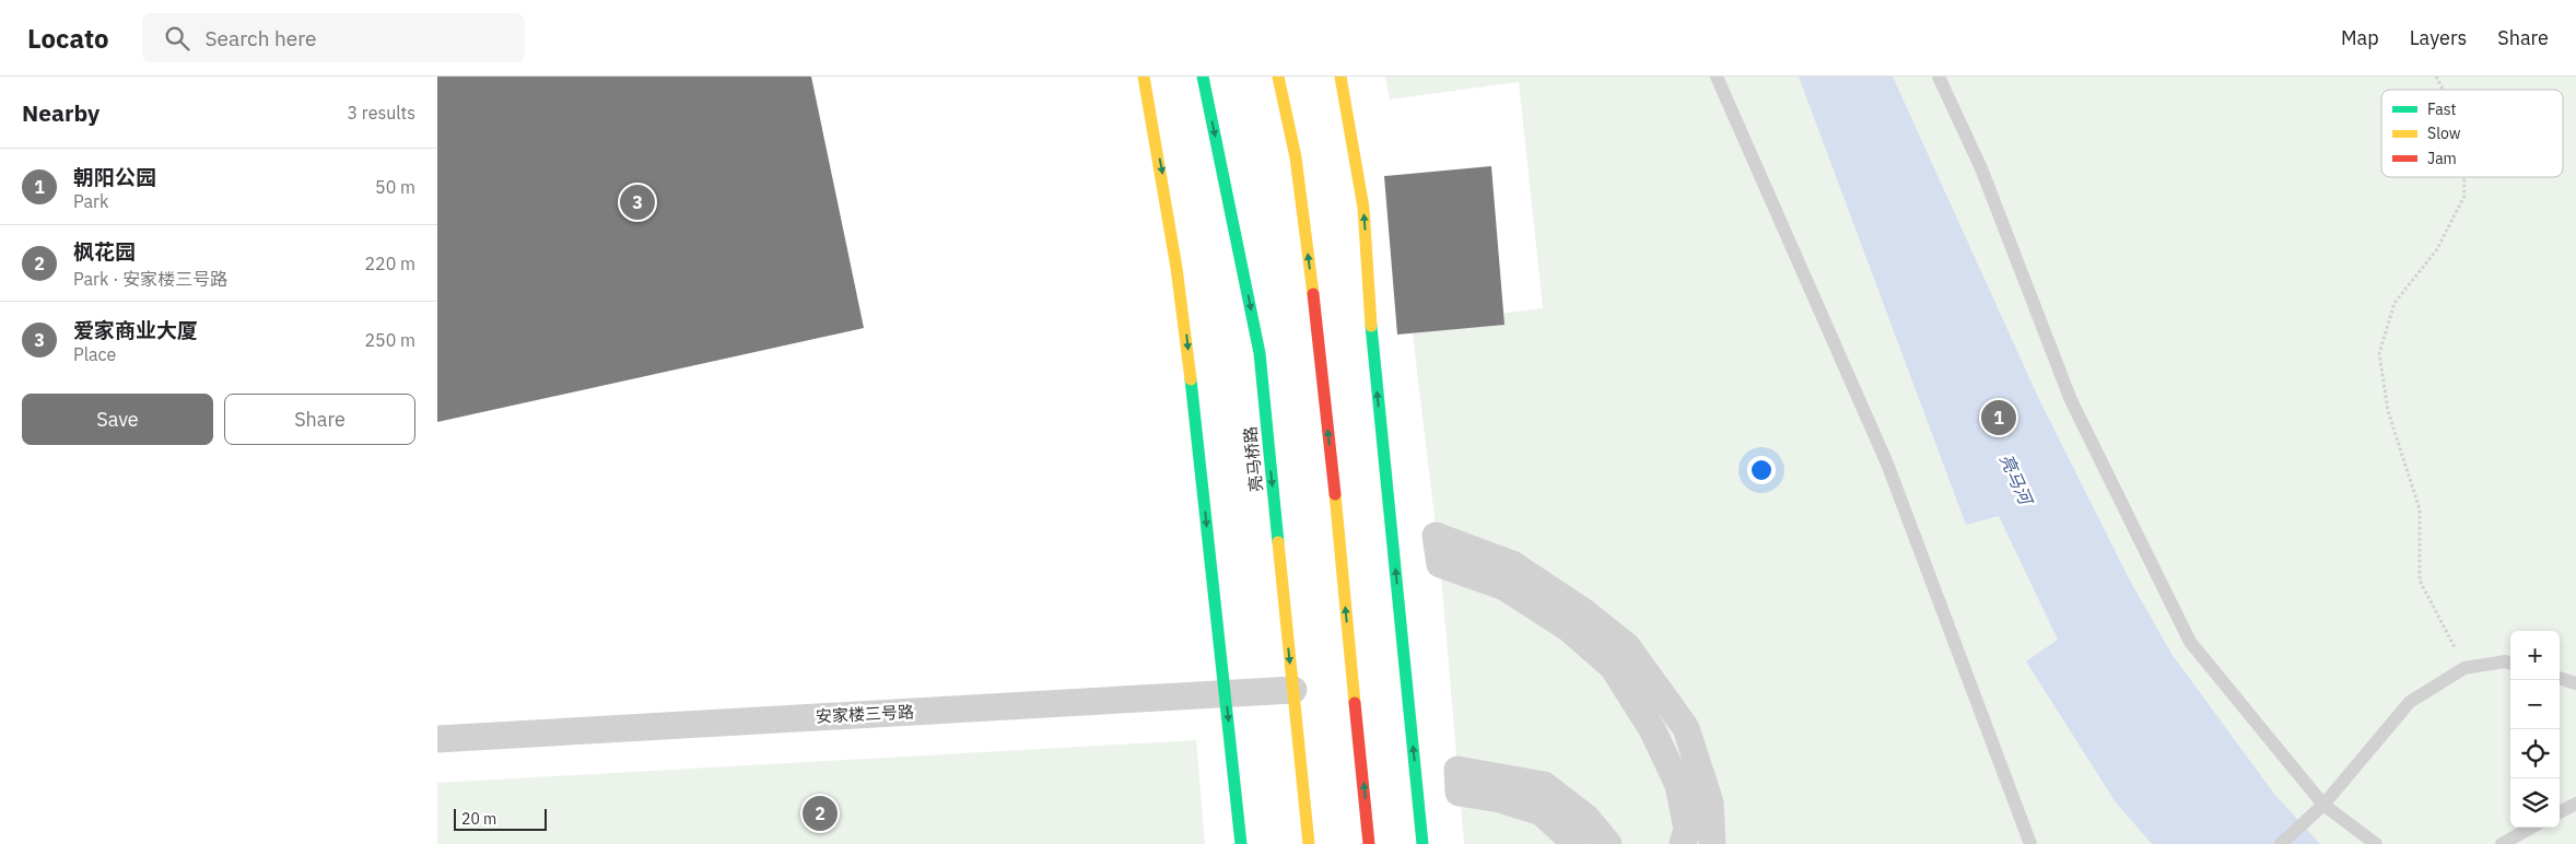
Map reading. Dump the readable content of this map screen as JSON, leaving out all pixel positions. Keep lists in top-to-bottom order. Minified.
{"streets":{"main road":["亮马桥路"],"street":["安家楼三号路"]},"crossings":[["亮马桥路","安家楼三号路"]],"water":["亮马河"],"legend":["Fast","Slow","Jam"],"scale_bar":"20 m","page":{"header":"Locato","search":"Search here","nav":["Map","Layers","Share"],"heading":["Nearby","3 results"],"list":[{"mark":"1","name":"朝阳公园","note":"Park","value":"50 m"},{"mark":"2","name":"枫花园","note":"Park · 安家楼三号路","value":"220 m"},{"mark":"3","name":"爱家商业大厦","note":"Place","value":"250 m"}],"pins":["3","1","2"],"buttons":["Save","Share"],"map_buttons":["+","−"],"scale":"20 m"}}
